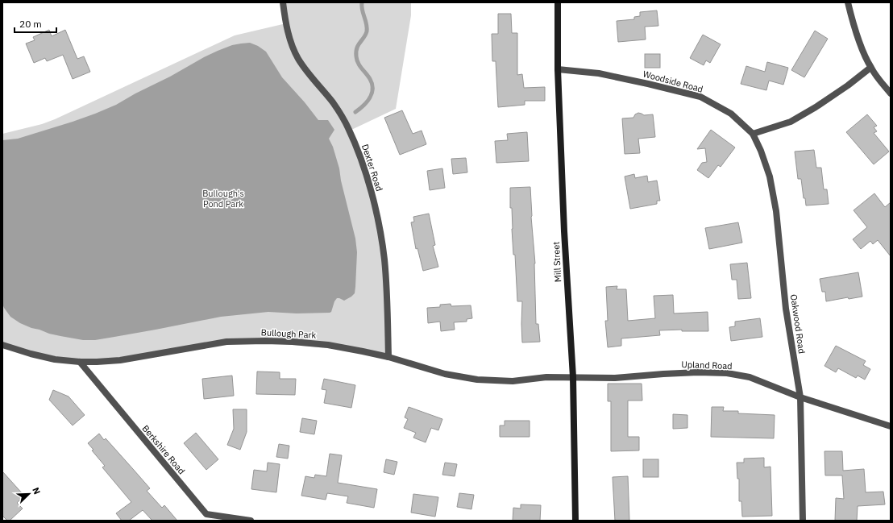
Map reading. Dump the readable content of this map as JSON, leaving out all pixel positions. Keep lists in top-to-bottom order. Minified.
{"streets":{"street":["Woodside Road","Dexter Road","Mill Street","Oakwood Road","Bullough Park","Upland Road","Berkshire Road"]},"crossings":[["Woodside Road","Mill Street"],["Woodside Road","Oakwood Road"],["Dexter Road","Bullough Park"],["Mill Street","Bullough Park"],["Mill Street","Upland Road"],["Oakwood Road","Upland Road"],["Bullough Park","Upland Road"],["Bullough Park","Berkshire Road"]],"parks":["Bullough's Pond Park"],"scale_bar":"20 m","north":"top right"}
